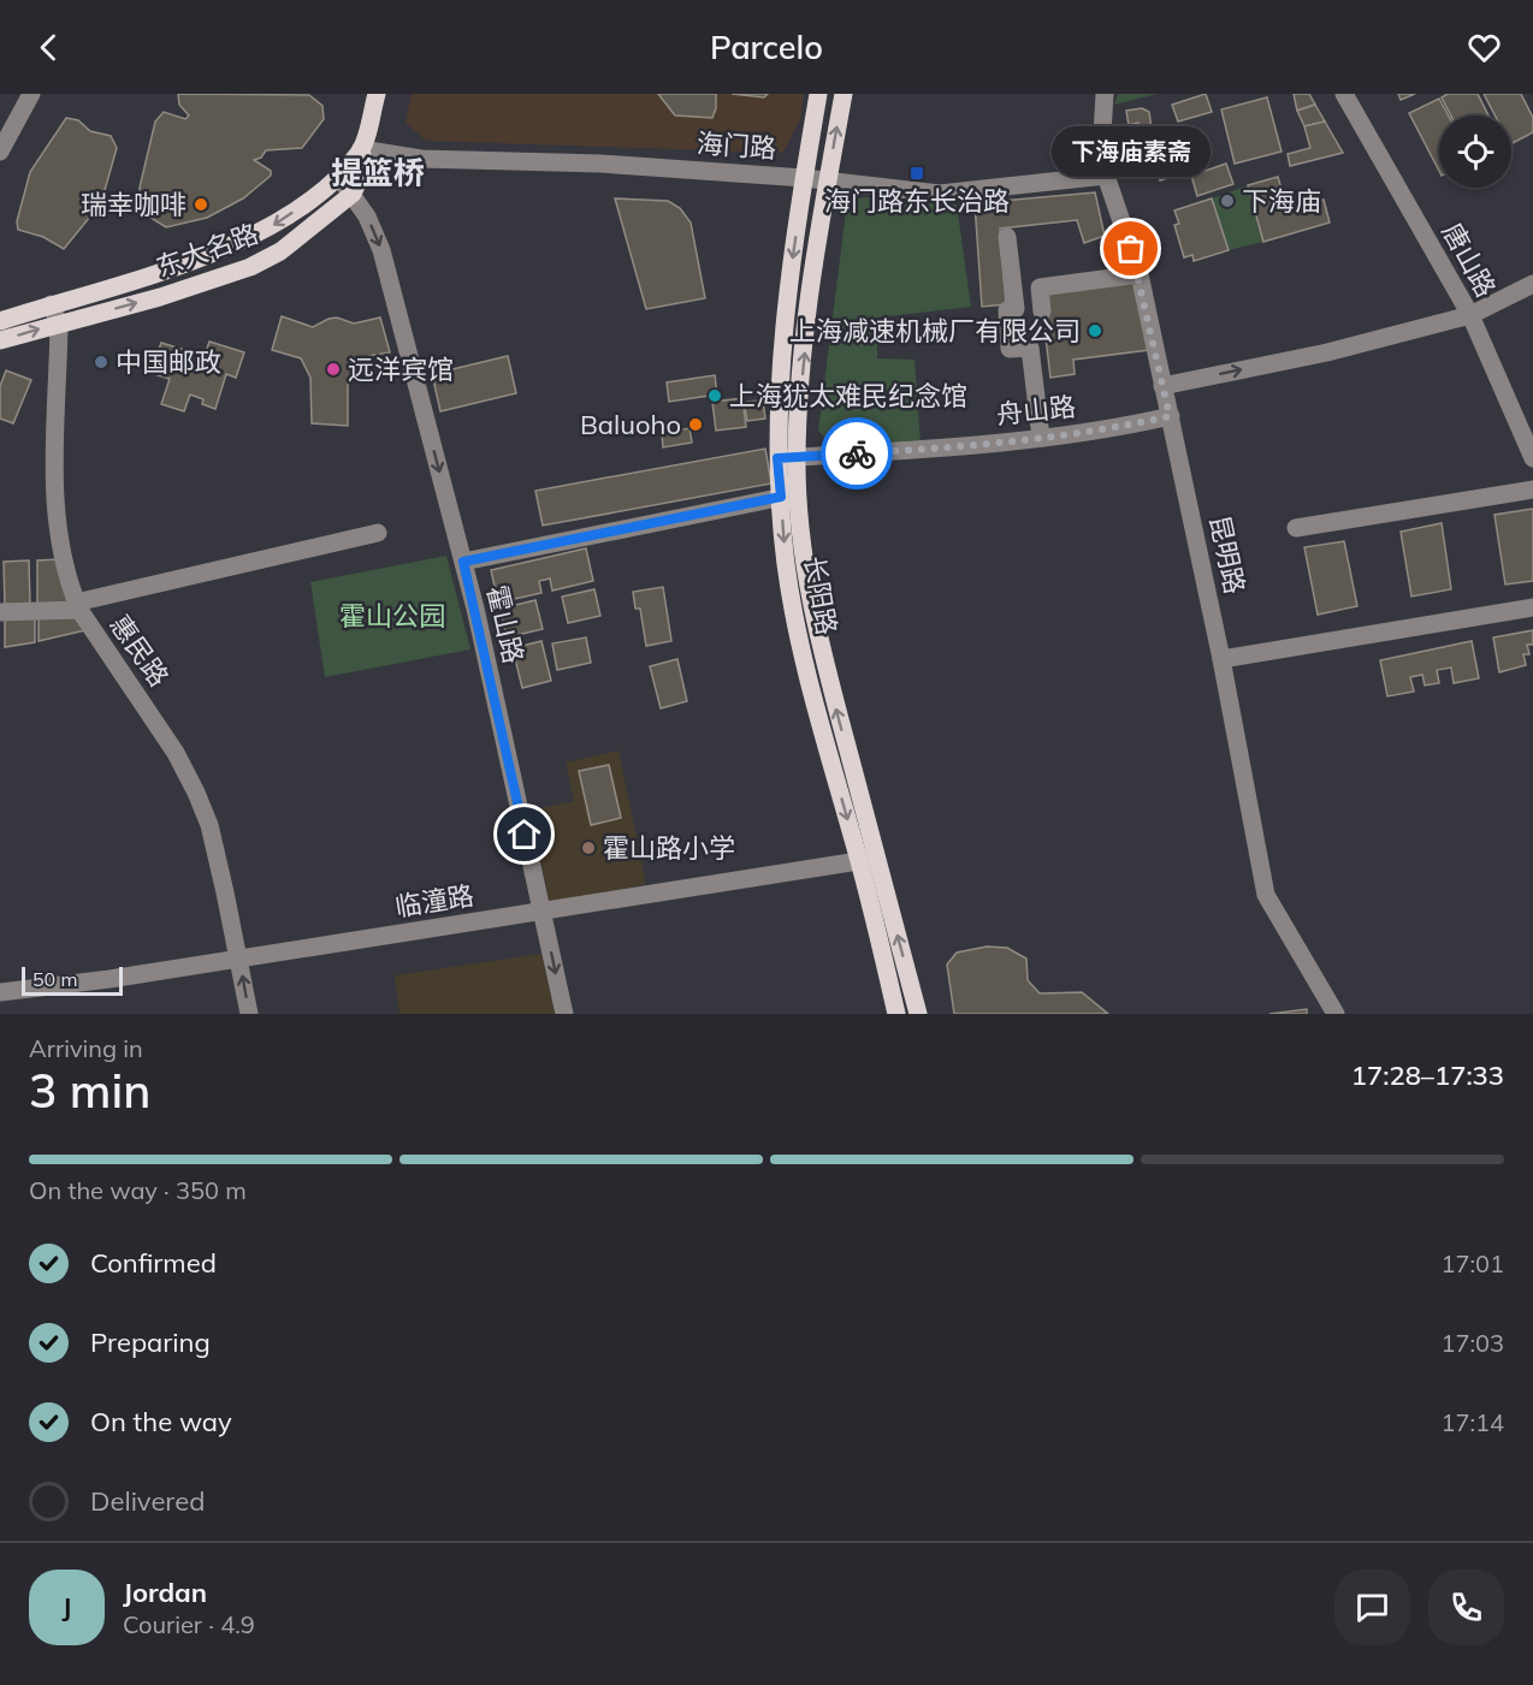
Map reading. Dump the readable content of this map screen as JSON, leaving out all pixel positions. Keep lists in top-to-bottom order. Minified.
{"streets":{"main road":["东大名路","长阳路"],"street":["海门路","唐山路","舟山路","昆明路","霍山路","惠民路","临潼路"]},"crossings":[["海门路","东大名路"],["海门路","昆明路"],["海门路","长阳路"],["东大名路","霍山路"],["东大名路","惠民路"],["舟山路","昆明路"],["舟山路","长阳路"],["长阳路","临潼路"],["霍山路","临潼路"],["惠民路","临潼路"]],"one_way":["霍山路"],"districts":["提篮桥"],"parks":["霍山公园"],"places":{"transit":["海门路东长治路"],"other":["下海庙","瑞幸咖啡","下海庙素斋","上海减速机械厂有限公司","中国邮政","远洋宾馆","上海犹太难民纪念馆","Baluoho","霍山路小学"]},"scale_bar":"50 m","page":{"header":"Parcelo","bubble":"下海庙素斋","scale":"50 m","heading":["3 min","Arriving in","17:28–17:33"],"panel":["Jordan","Courier · 4.9"],"bar":"On the way · 350 m","list":[["Confirmed","17:01"],["Preparing","17:03"],["On the way","17:14"],"Delivered"],"round":"J"}}
